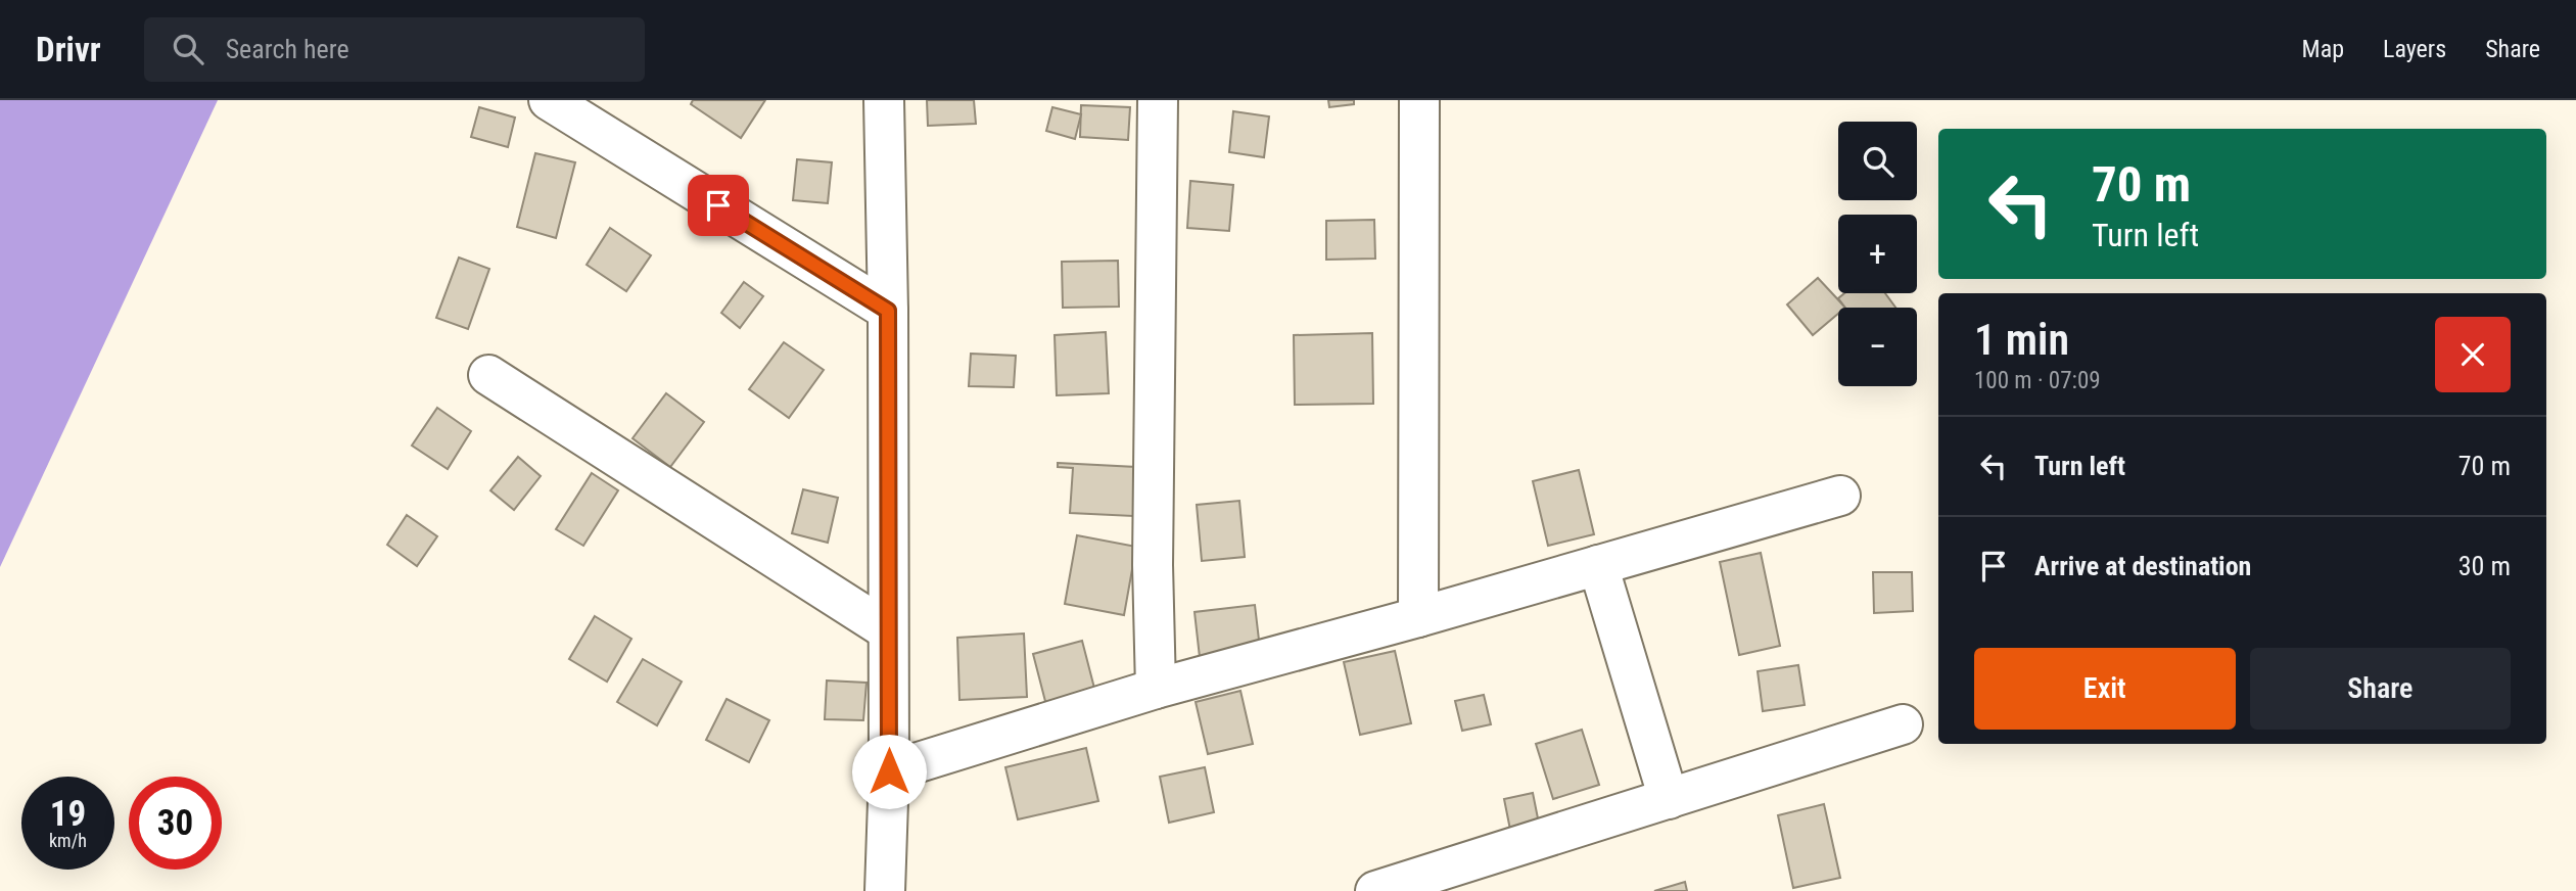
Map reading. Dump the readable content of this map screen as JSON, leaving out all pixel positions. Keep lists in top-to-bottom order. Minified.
{"page":{"header":"Drivr","search":"Search here","nav":["Map","Layers","Share"],"map_buttons":["+","−"],"turn":["70 m","Turn left"],"heading":["1 min","100 m · 07:09"],"list":[{"name":"Turn left","value":"70 m"},{"name":"Arrive at destination","value":"30 m"}],"buttons":["Exit","Share"],"speed":"19 km/h","limit":"30"}}
